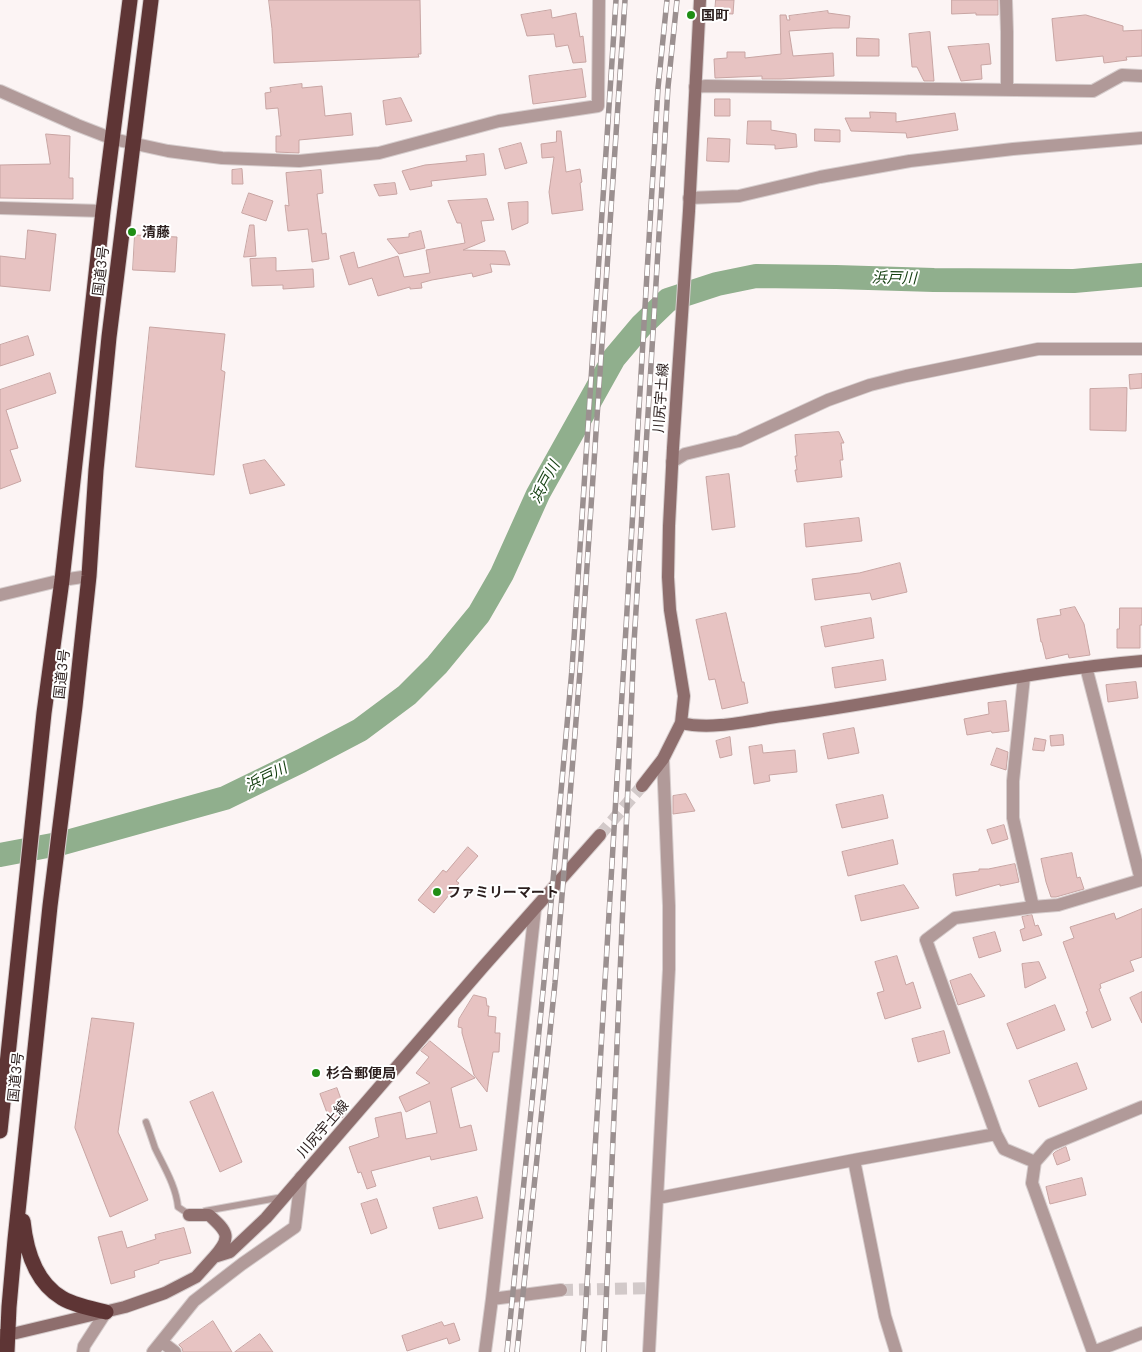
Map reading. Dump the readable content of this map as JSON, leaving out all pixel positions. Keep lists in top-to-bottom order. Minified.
{"streets":{"highway":["国道3号"],"main road":["川尻宇土線"]},"crossings":[["国道3号","川尻宇土線"]],"water":["浜戸川"],"places":["国町","清藤","ファミリーマート","杉合郵便局"]}
